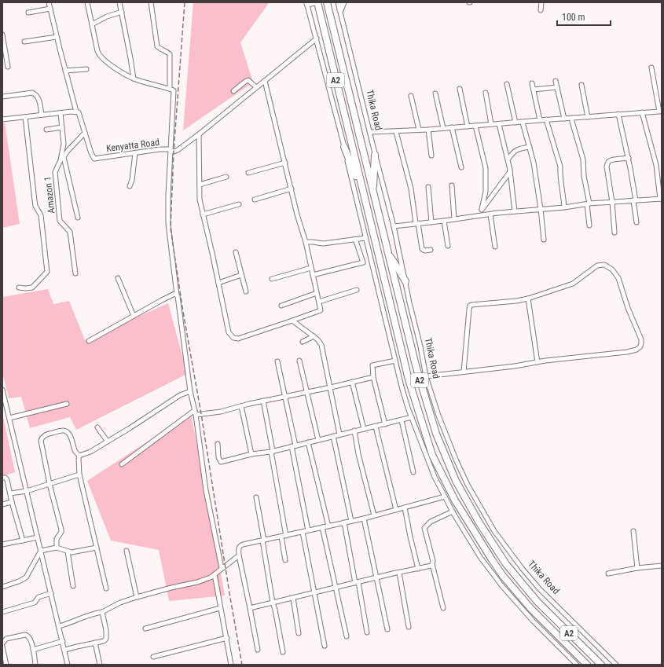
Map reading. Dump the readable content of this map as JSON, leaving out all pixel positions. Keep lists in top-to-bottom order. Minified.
{"streets":{"highway":["A2","Thika Road"],"street":["Kenyatta Road","Amazon 1"]},"scale_bar":"100 m"}
